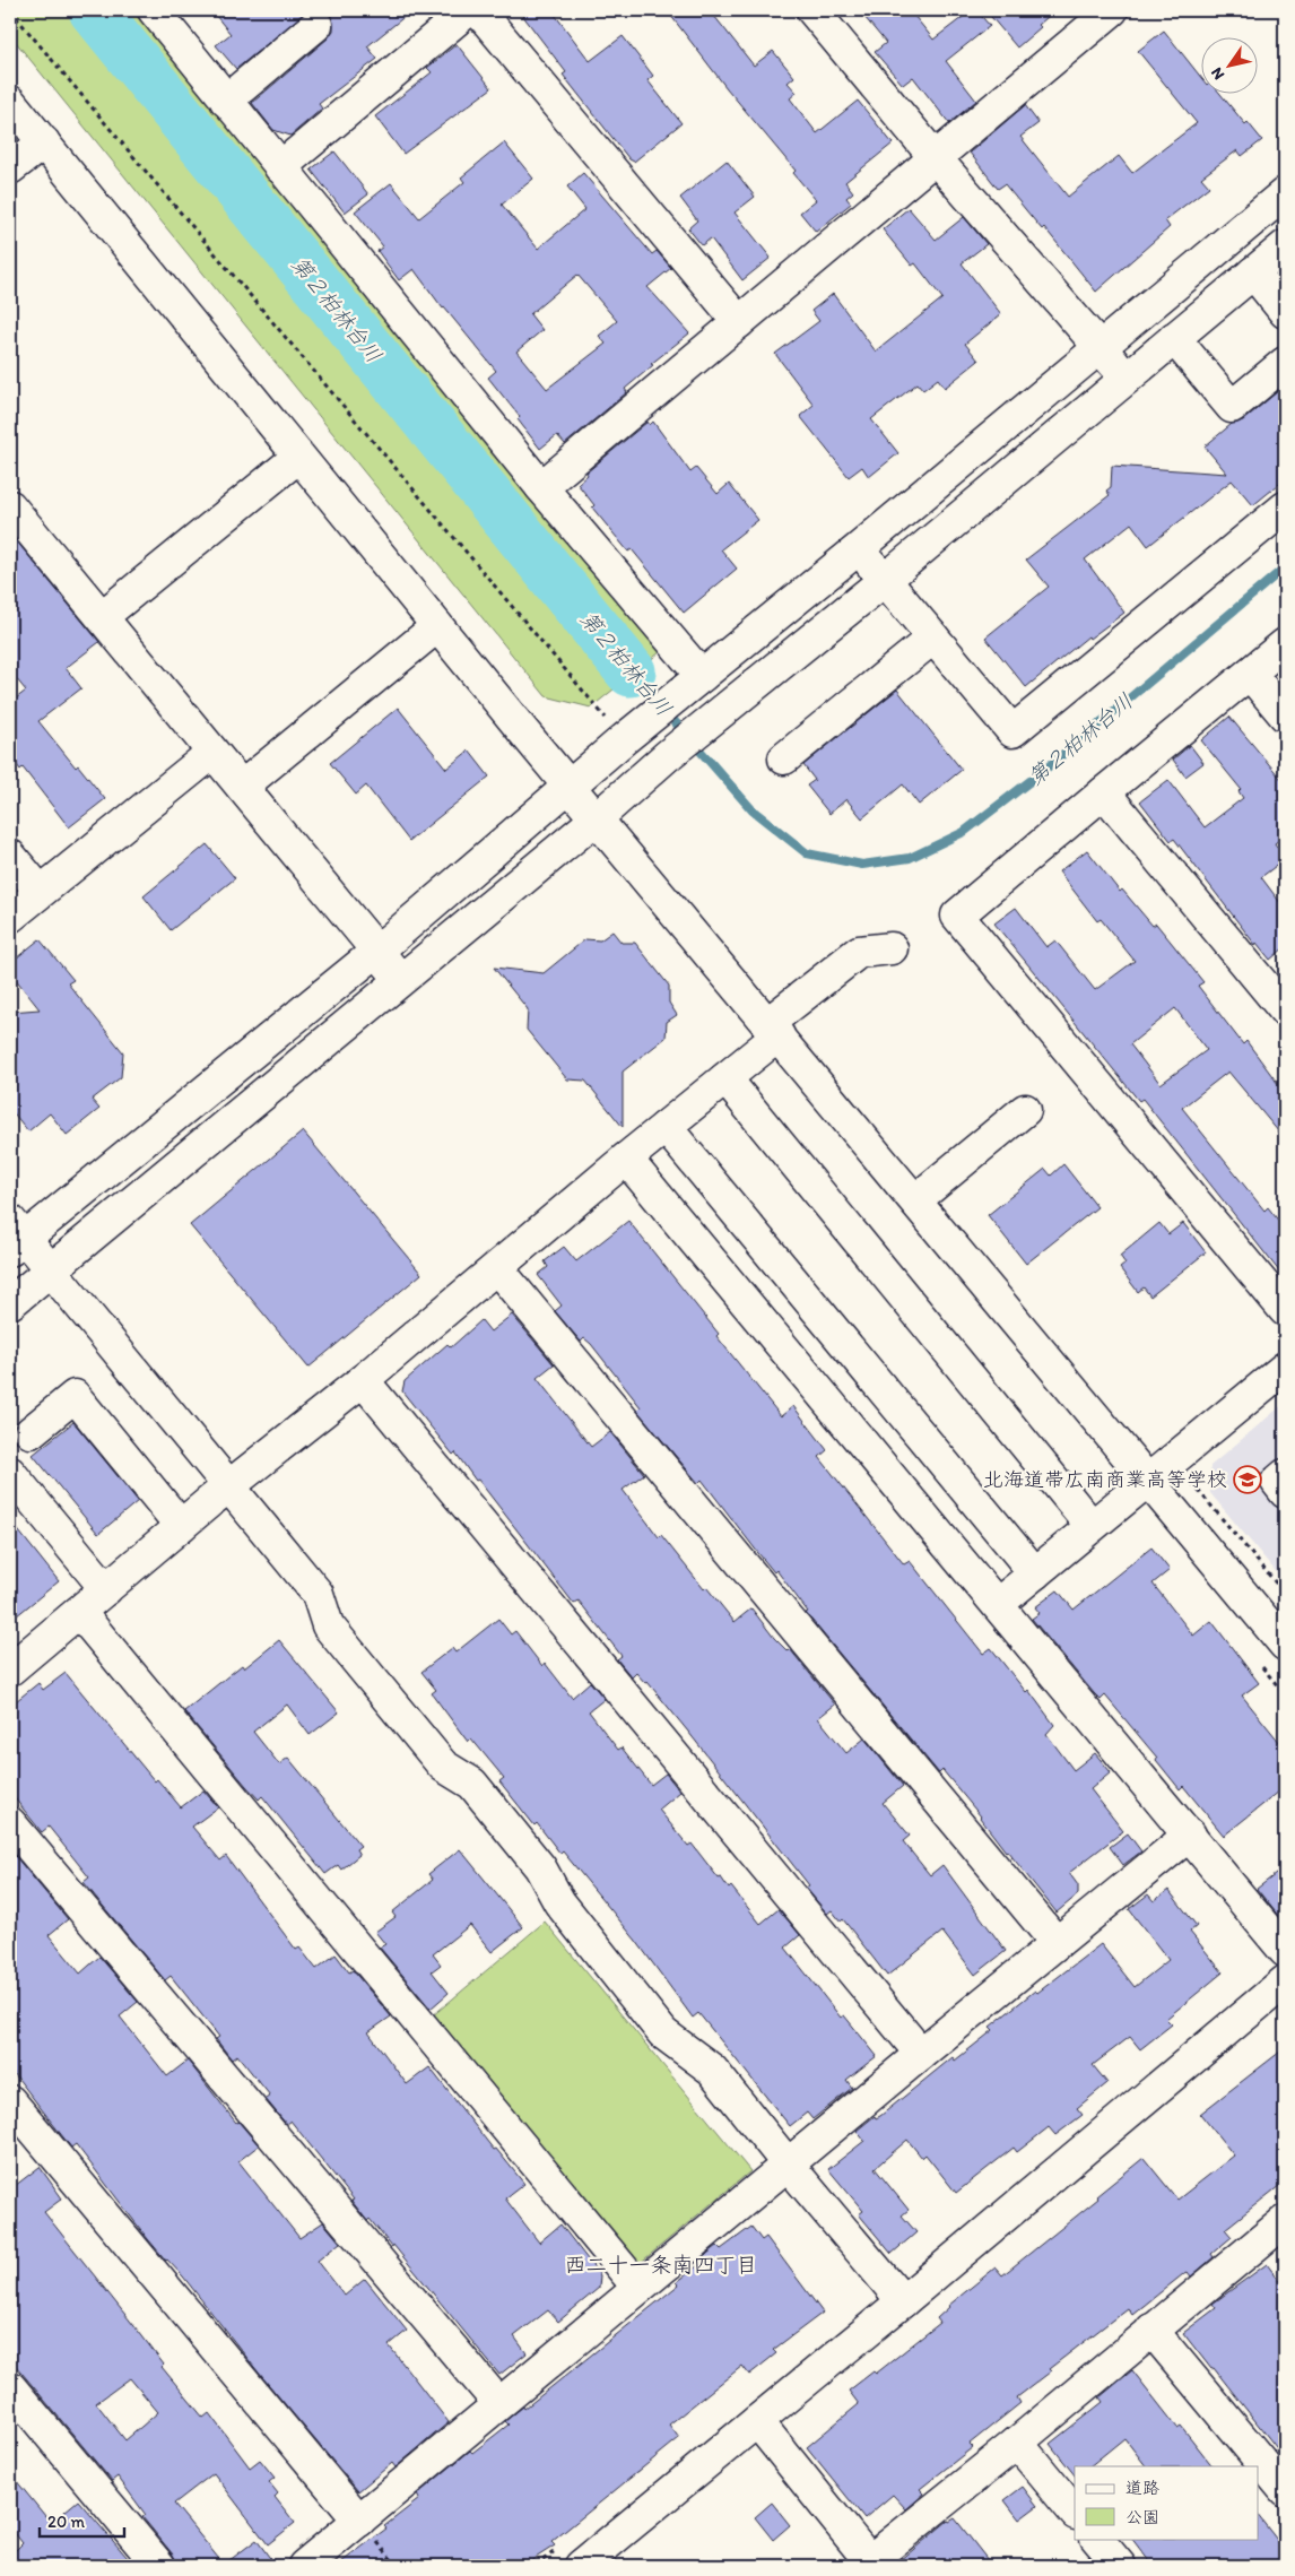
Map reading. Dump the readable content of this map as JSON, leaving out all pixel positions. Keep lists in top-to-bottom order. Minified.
{"districts":["西二十一条南四丁目"],"water":["第２柏林台川"],"places":{"school or university":["北海道帯広南商業高等学校"]},"legend":["道路","公園"],"scale_bar":"20 m","north":"bottom left"}
